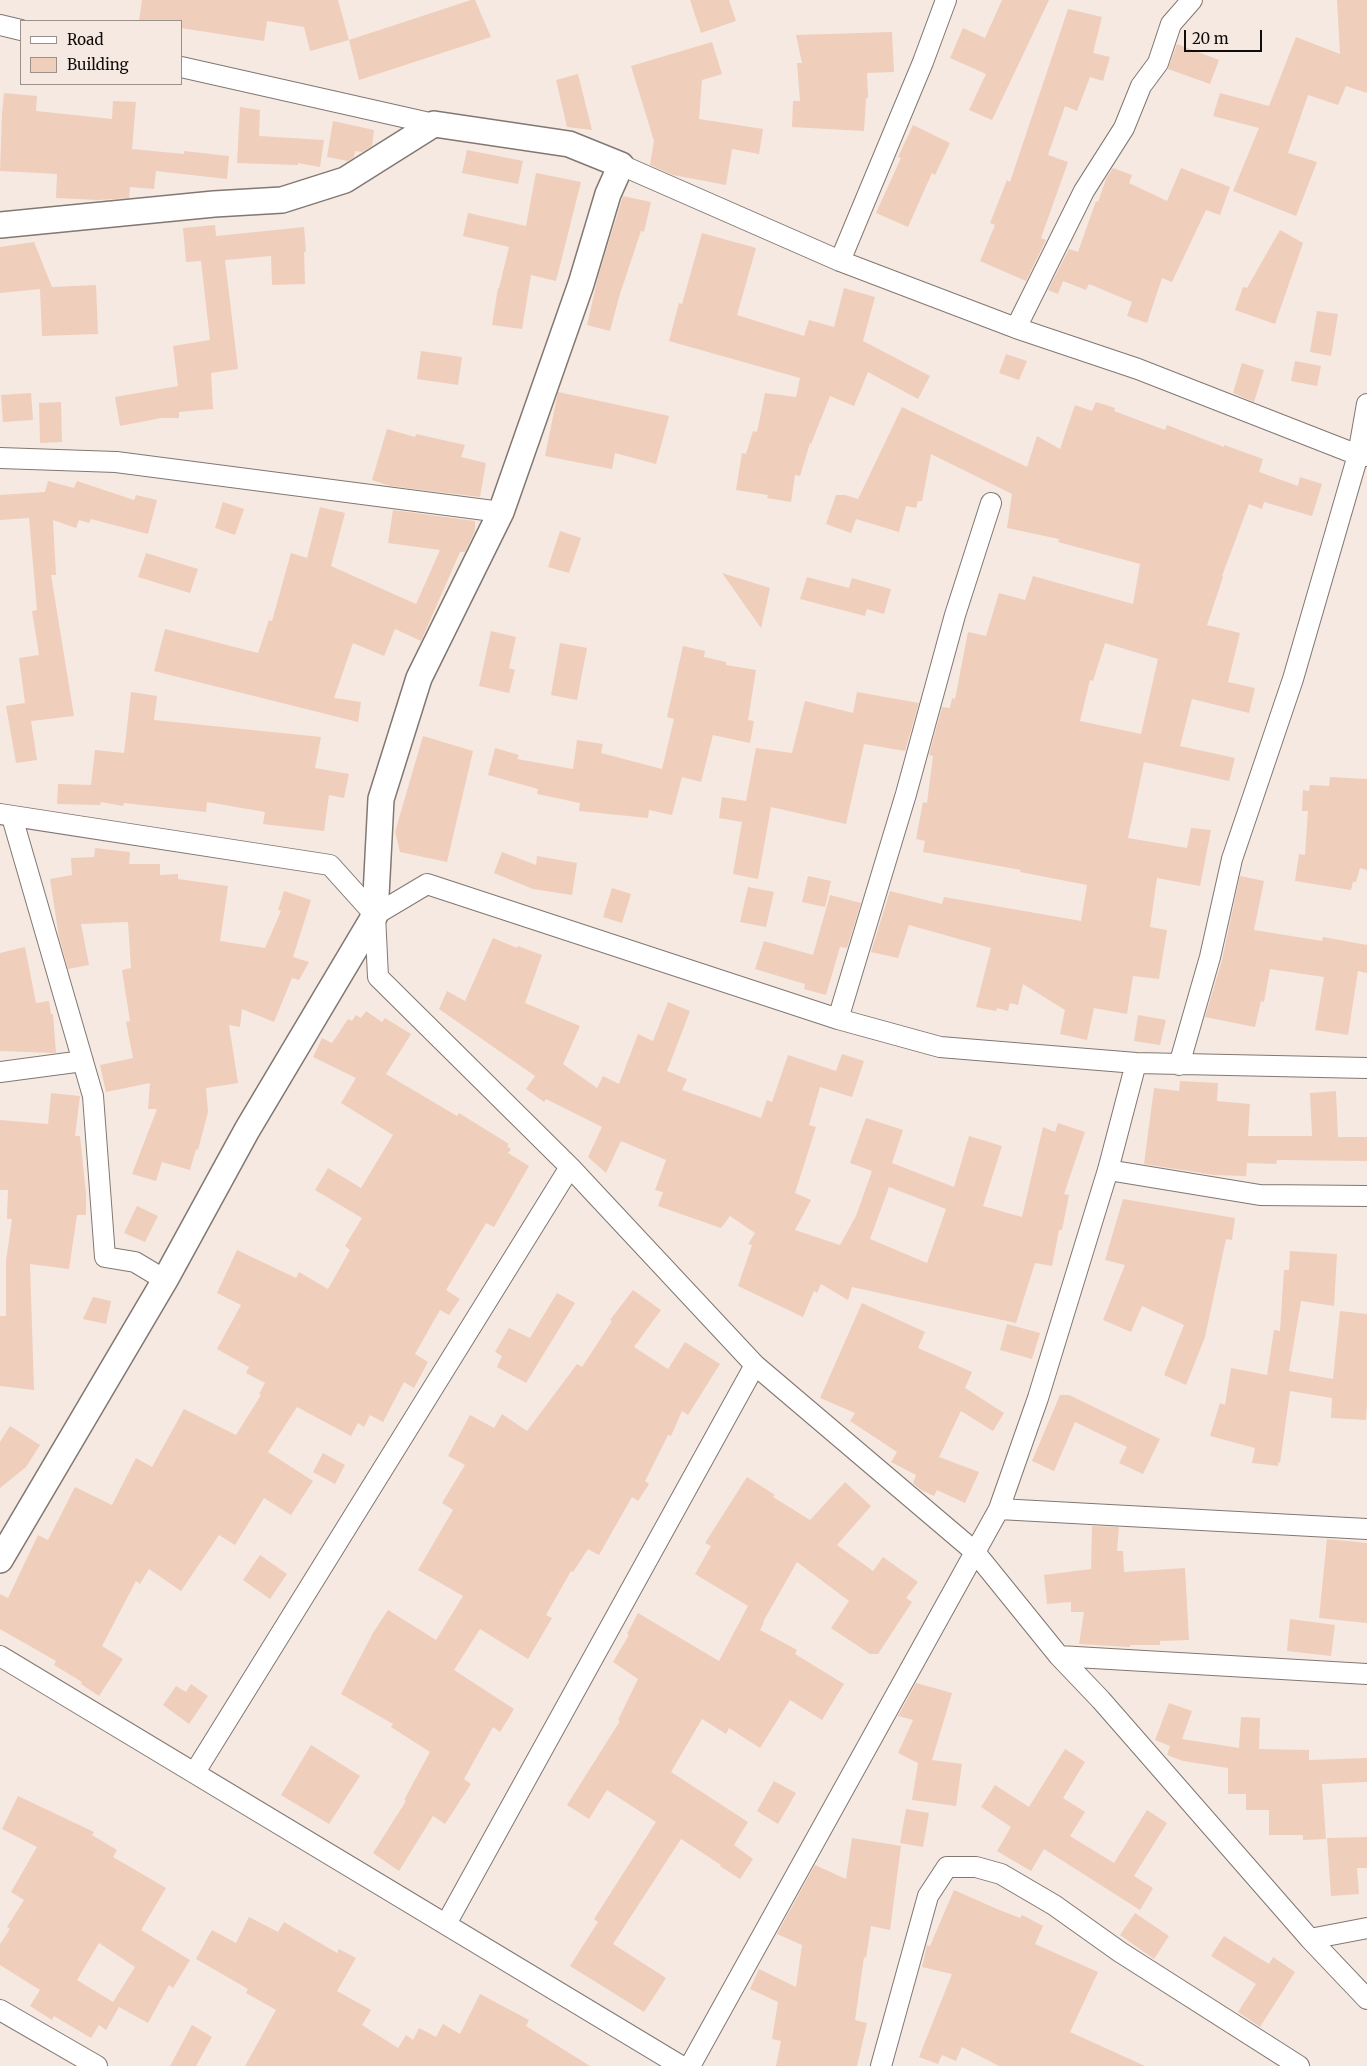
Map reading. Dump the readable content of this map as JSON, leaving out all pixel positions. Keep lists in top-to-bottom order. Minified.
{"legend":["Road","Building"],"scale_bar":"20 m"}
